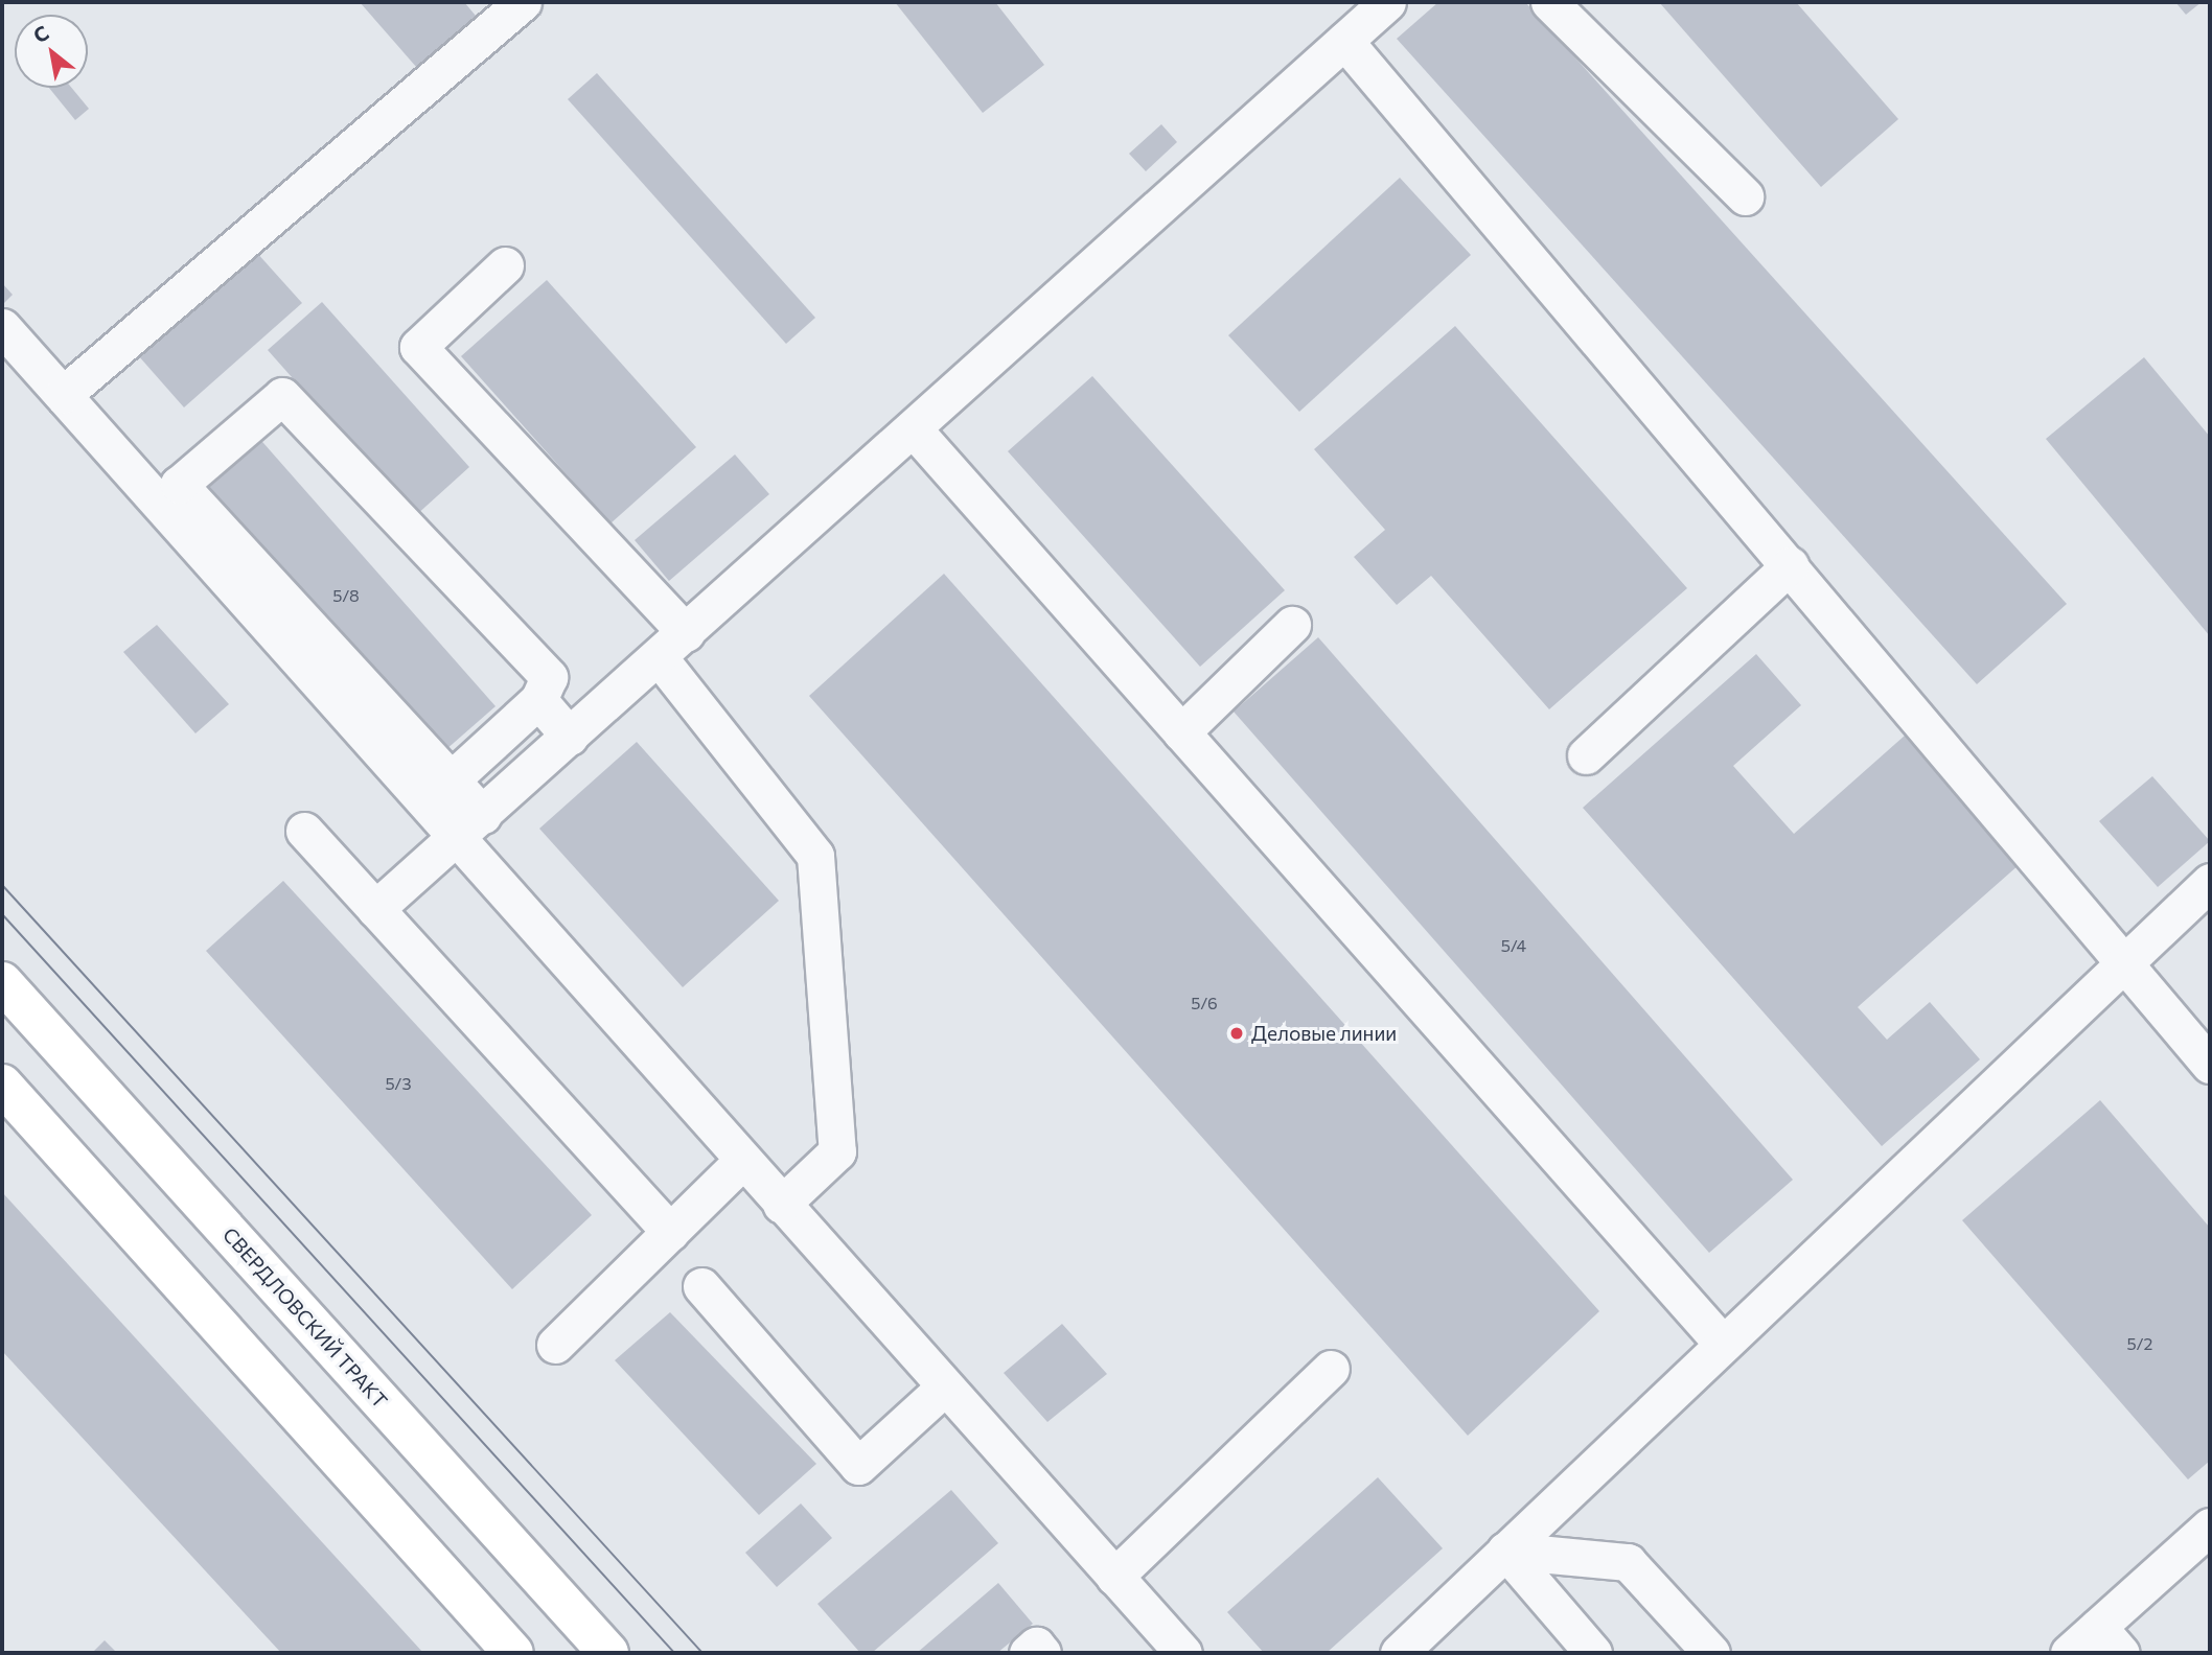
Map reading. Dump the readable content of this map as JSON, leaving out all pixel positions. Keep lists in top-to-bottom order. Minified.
{"streets":{"main road":["СВЕРДЛОВСКИЙ ТРАКТ"]},"places":["Деловые линии"],"house_numbers":["5/8","5/4","5/6","5/3","5/2"],"north":"top left"}
